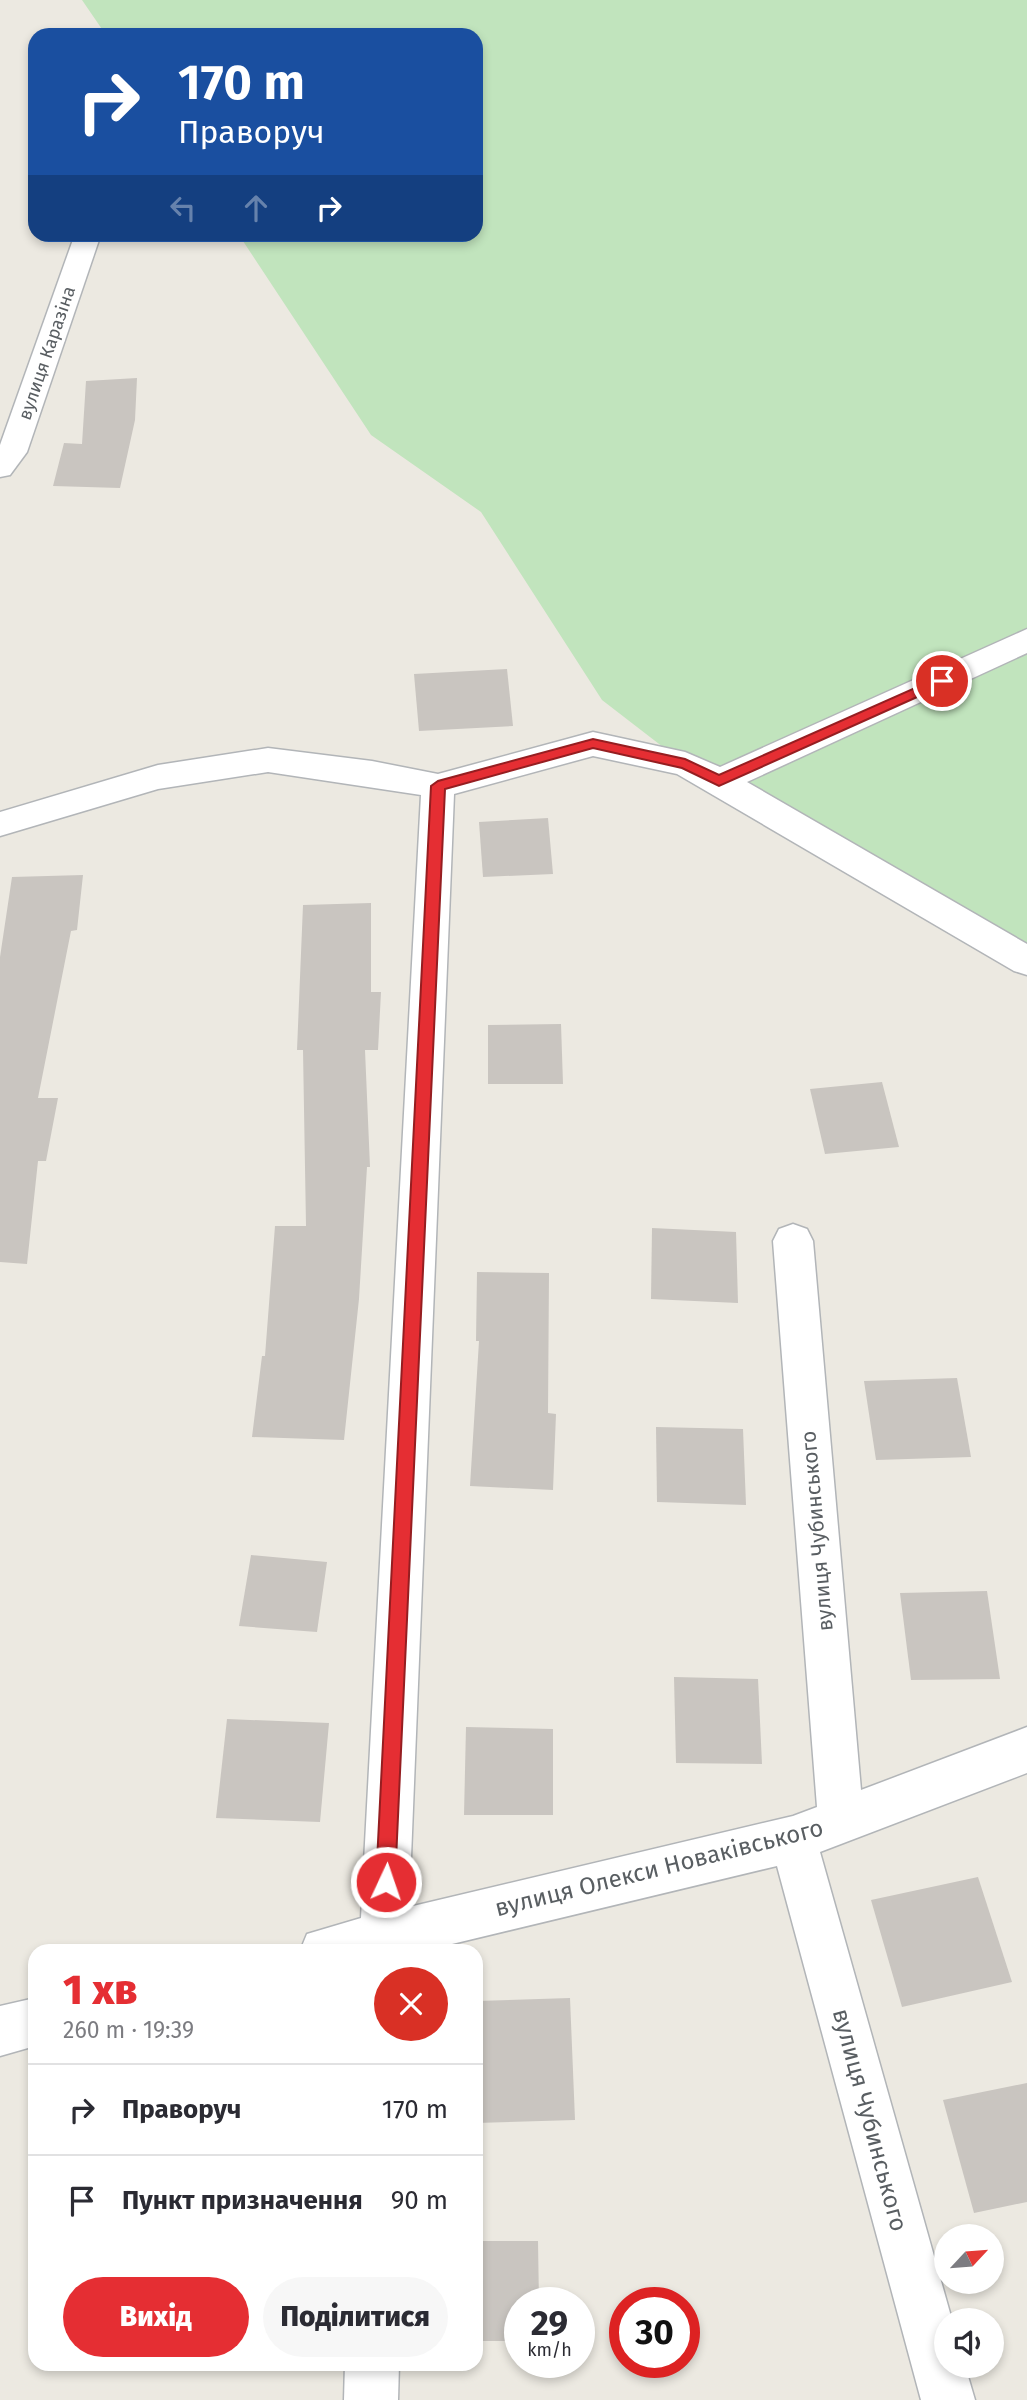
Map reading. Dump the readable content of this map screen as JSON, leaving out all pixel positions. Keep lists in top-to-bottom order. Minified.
{"streets":{"street":["вулиця Каразіна","вулиця Чубинського","вулиця Олекси Новаківського"]},"crossings":[["вулиця Чубинського","вулиця Олекси Новаківського"]],"north":"top right","page":{"turn":["170 m","Праворуч"],"heading":["1 хв","260 m · 19:39"],"list":[{"name":"Праворуч","value":"170 m"},{"name":"Пункт призначення","value":"90 m"}],"buttons":["Вихід","Поділитися"],"speed":"29 km/h","limit":"30"}}
